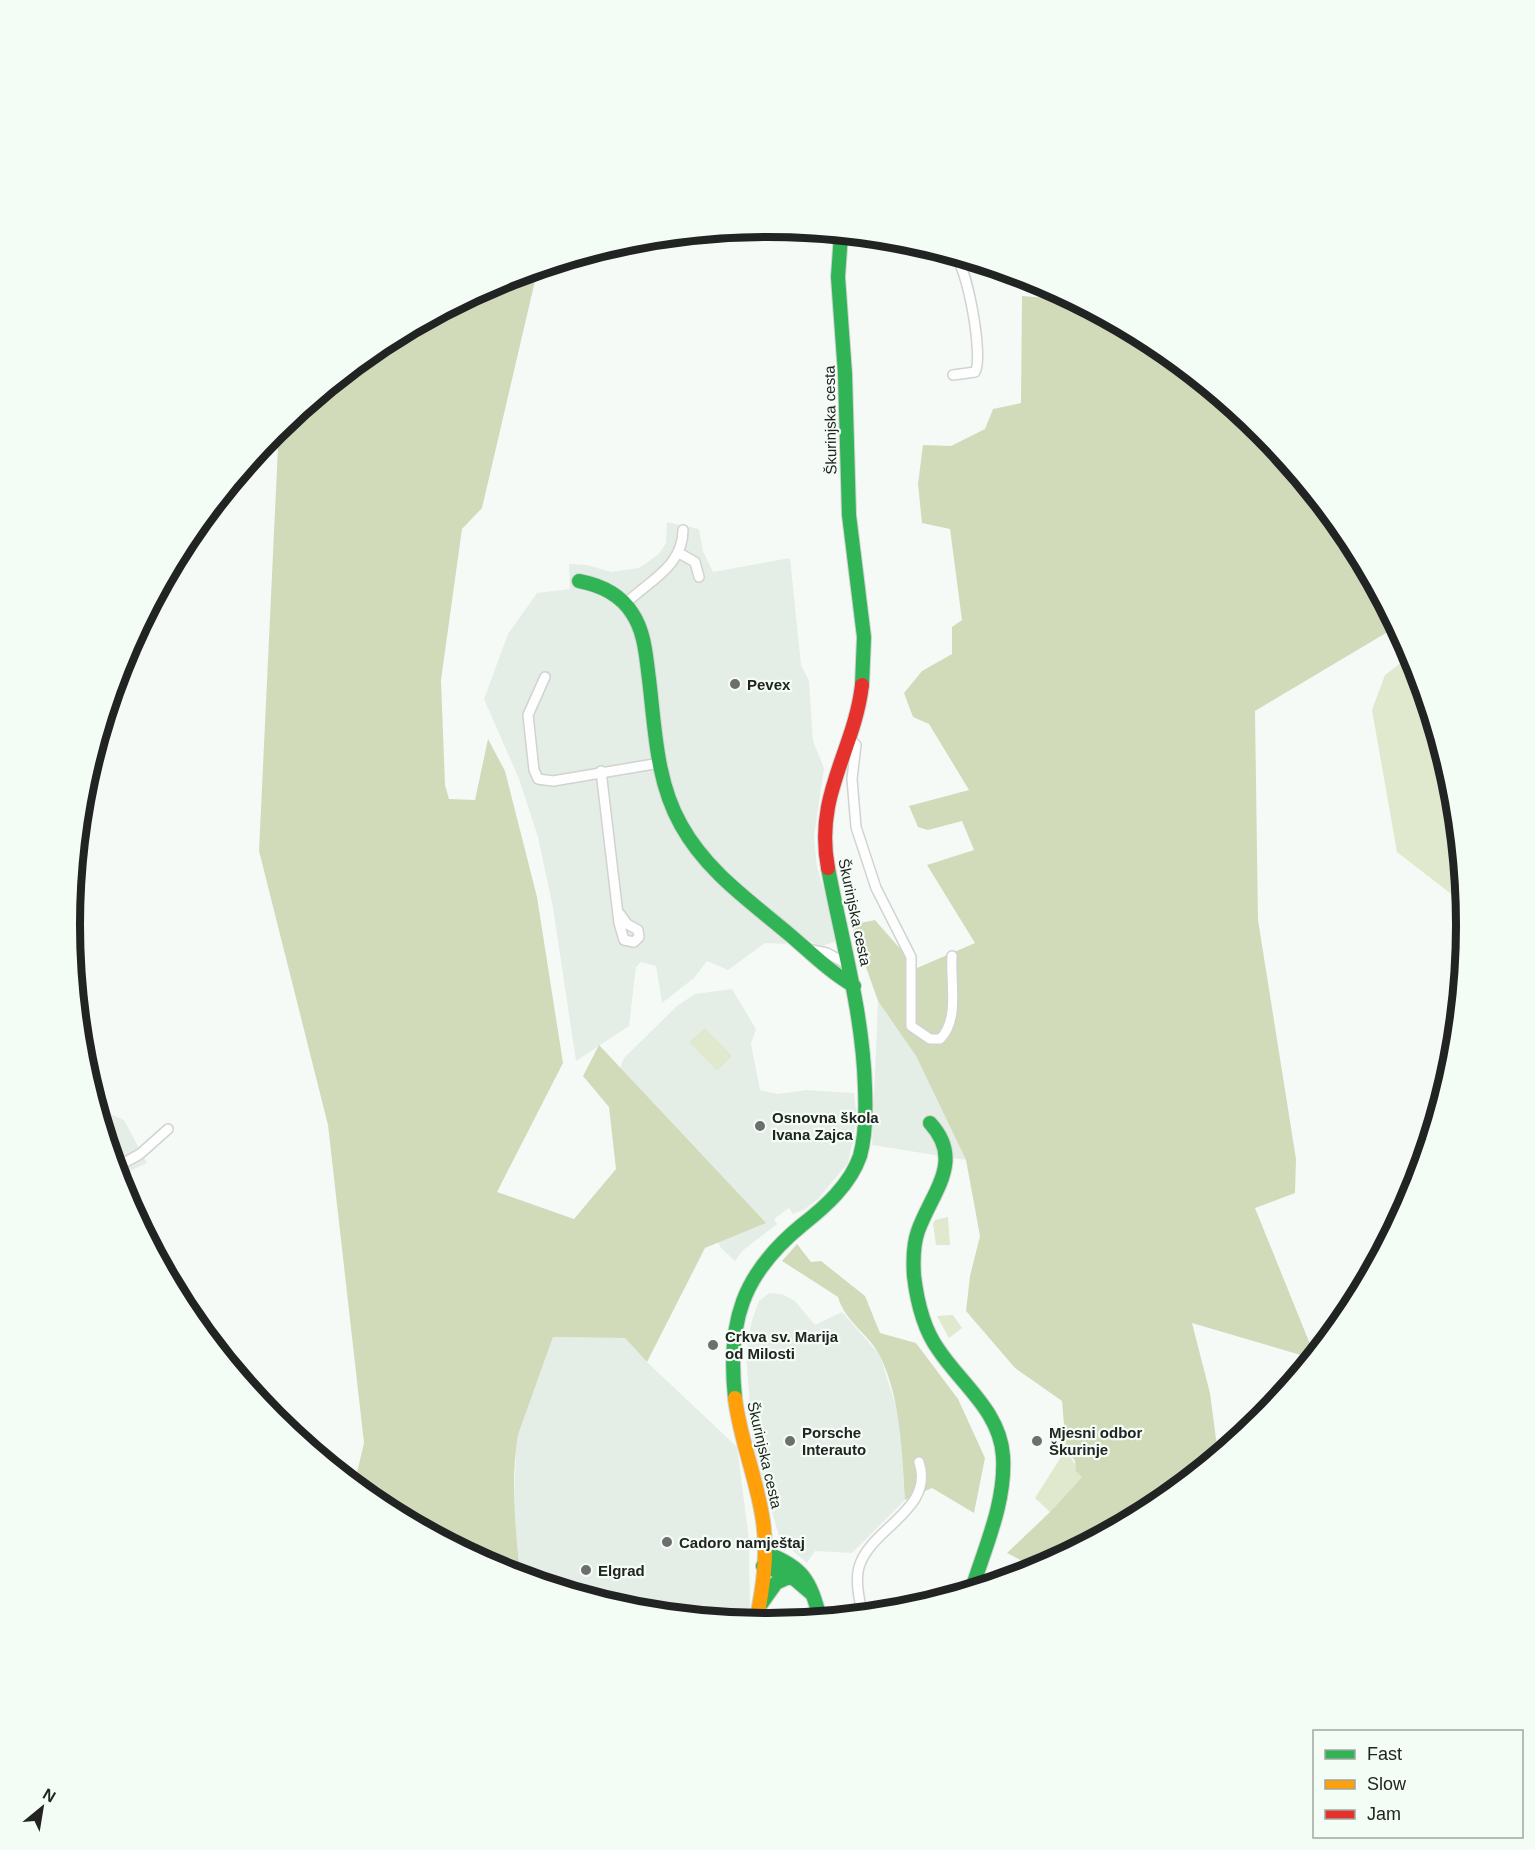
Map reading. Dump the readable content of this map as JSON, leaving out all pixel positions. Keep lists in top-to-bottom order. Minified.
{"streets":{"street":["Škurinjska cesta"]},"places":["Pevex","Osnovna škola Ivana Zajca","Crkva sv. Marija od Milosti","Porsche Interauto","Mjesni odbor Škurinje","Cadoro namještaj","Elgrad"],"legend":["Fast","Slow","Jam"],"north":"top right"}
